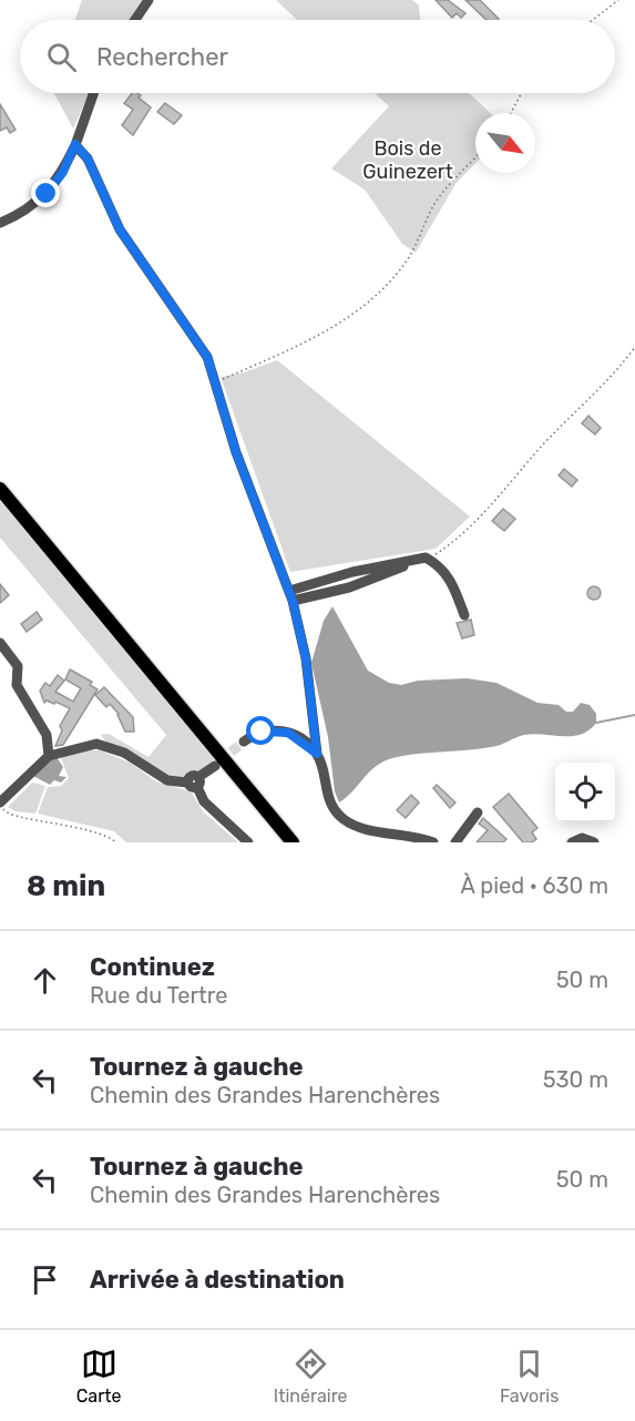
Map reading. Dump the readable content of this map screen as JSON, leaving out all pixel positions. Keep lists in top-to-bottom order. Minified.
{"parks":["Bois de Guinezert"],"north":"bottom right","page":{"search":"Rechercher","heading":["8 min","À pied · 630 m"],"list":[["Continuez","Rue du Tertre","50 m"],["Tournez à gauche","Chemin des Grandes Harenchères","530 m"],["Tournez à gauche","Chemin des Grandes Harenchères","50 m"],"Arrivée à destination"],"nav":["Carte","Itinéraire","Favoris"]}}
